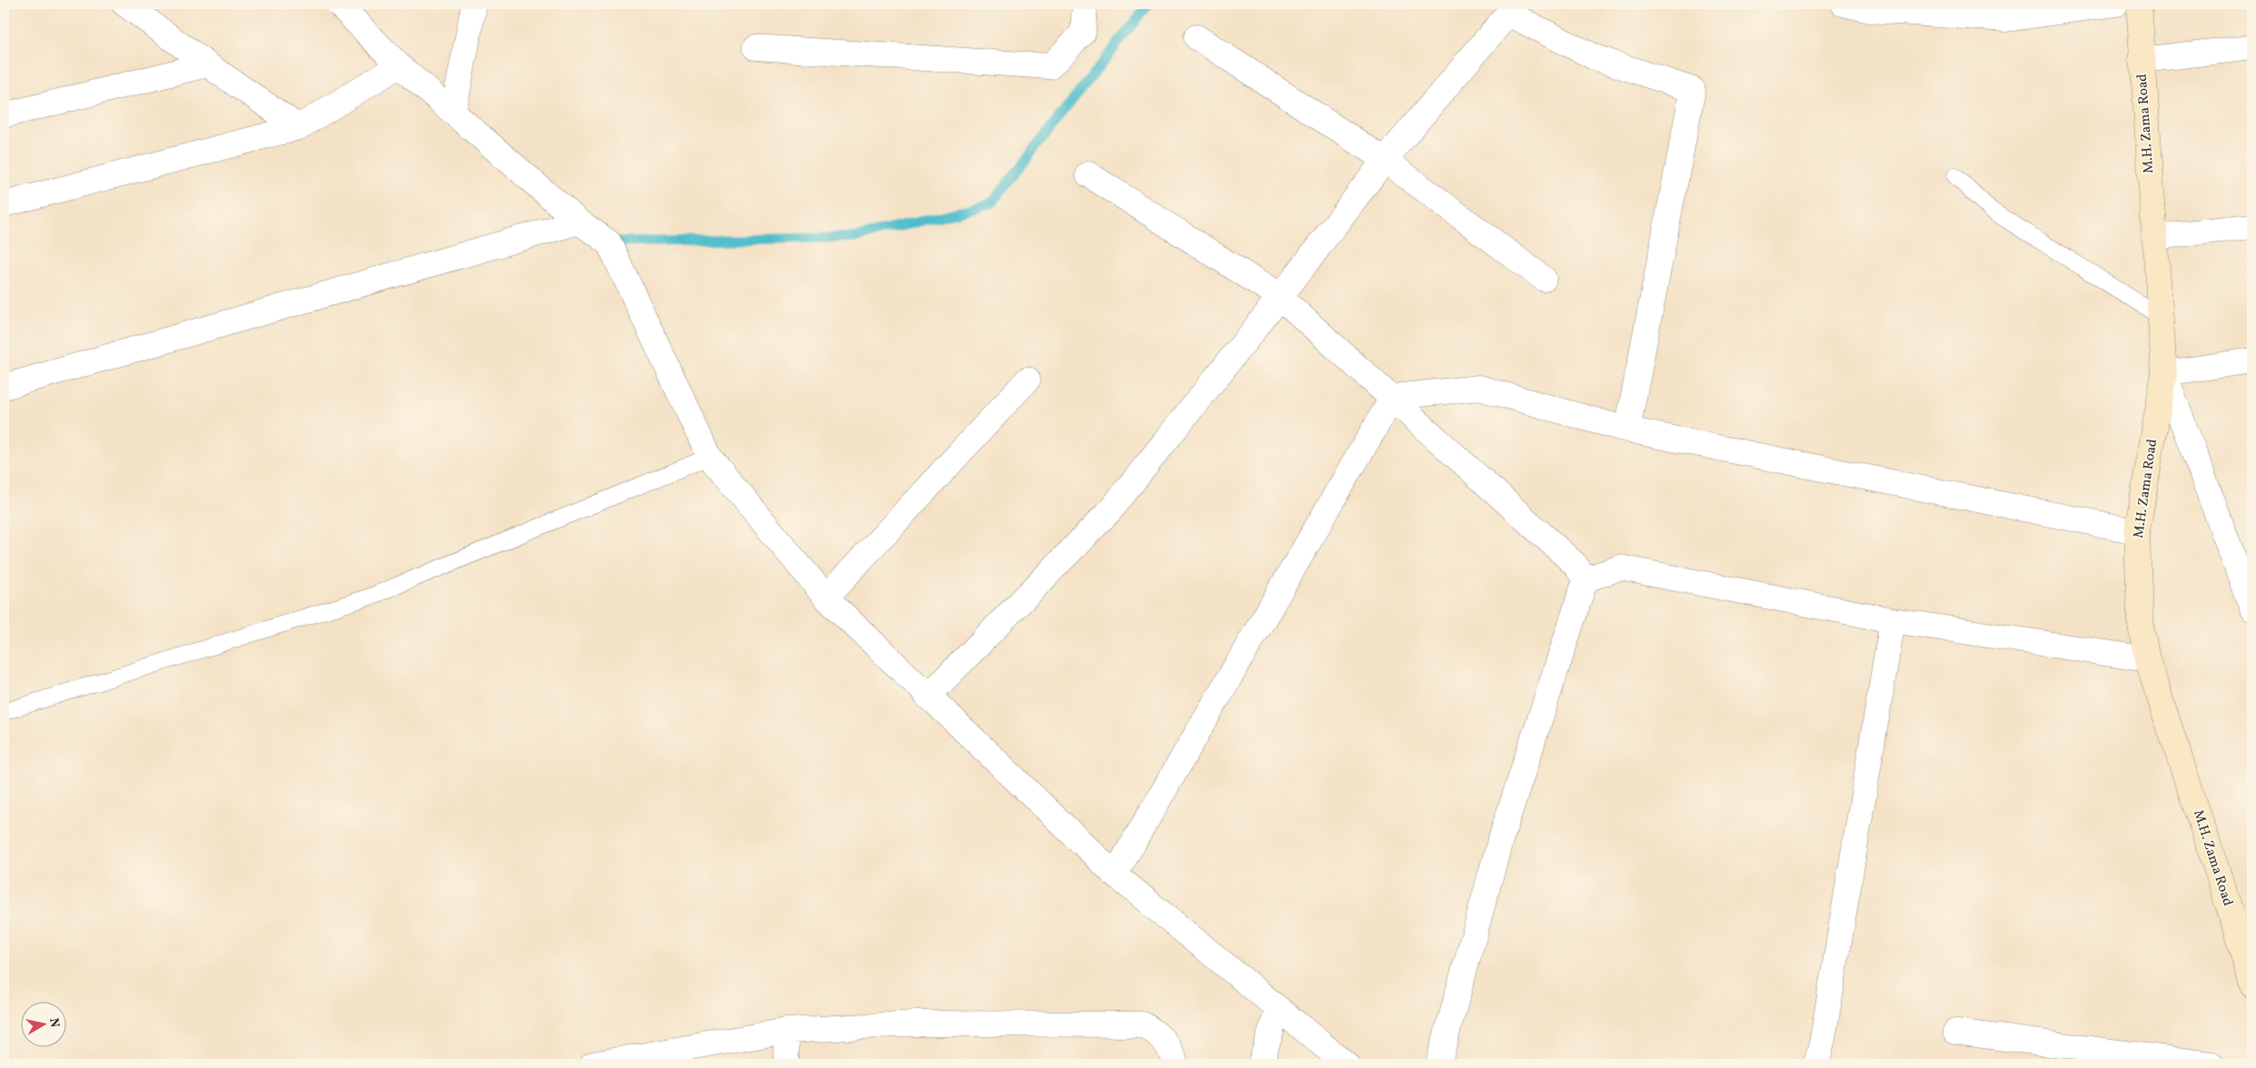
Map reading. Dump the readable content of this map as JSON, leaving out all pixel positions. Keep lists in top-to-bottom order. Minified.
{"streets":{"main road":["M.H. Zama Road"]},"north":"right"}
